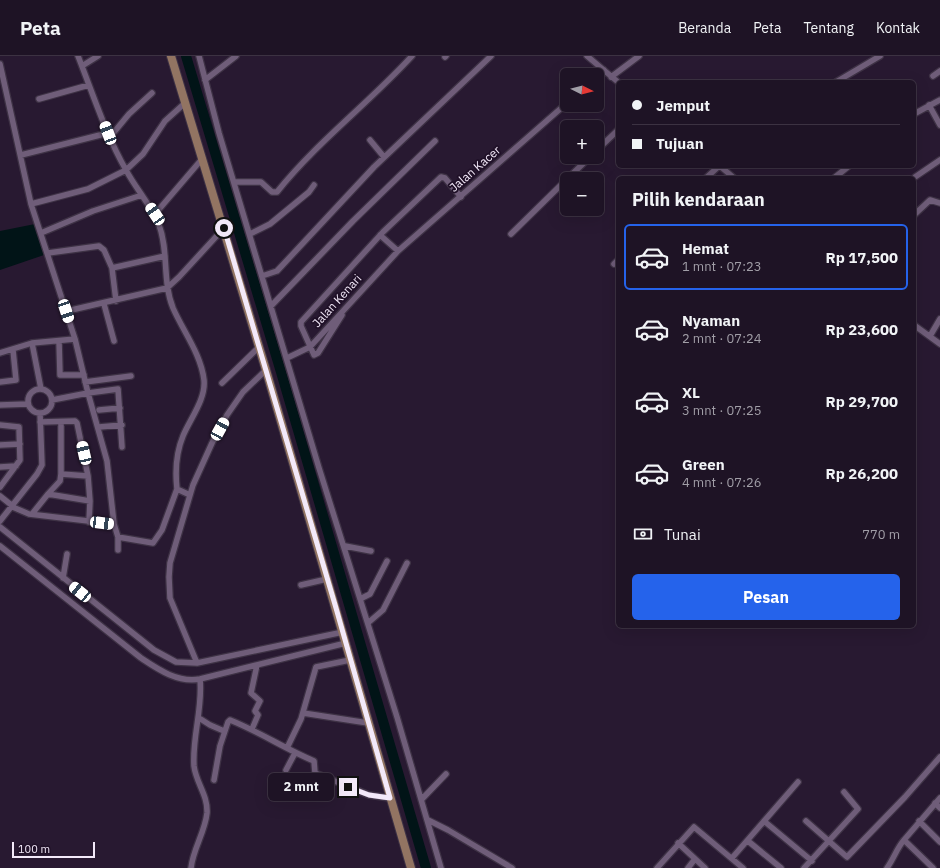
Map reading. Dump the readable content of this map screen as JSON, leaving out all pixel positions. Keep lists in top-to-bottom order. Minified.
{"streets":{"street":["Jalan Kacer","Jalan Kenari"]},"crossings":[["Jalan Kacer","Jalan Kenari"]],"scale_bar":"100 m","north":"right","page":{"header":"Peta","nav":["Beranda","Peta","Tentang","Kontak"],"map_buttons":["+","−"],"banner":["Jemput","Tujuan"],"heading":"Pilih kendaraan","list":[{"name":"Hemat","note":"1 mnt · 07:23","value":"Rp 17,500"},{"name":"Nyaman","note":"2 mnt · 07:24","value":"Rp 23,600"},{"name":"XL","note":"3 mnt · 07:25","value":"Rp 29,700"},{"name":"Green","note":"4 mnt · 07:26","value":"Rp 26,200"}],"pay":["Tunai","770 m"],"buttons":"Pesan","bubble":"2 mnt","scale":"100 m"}}
